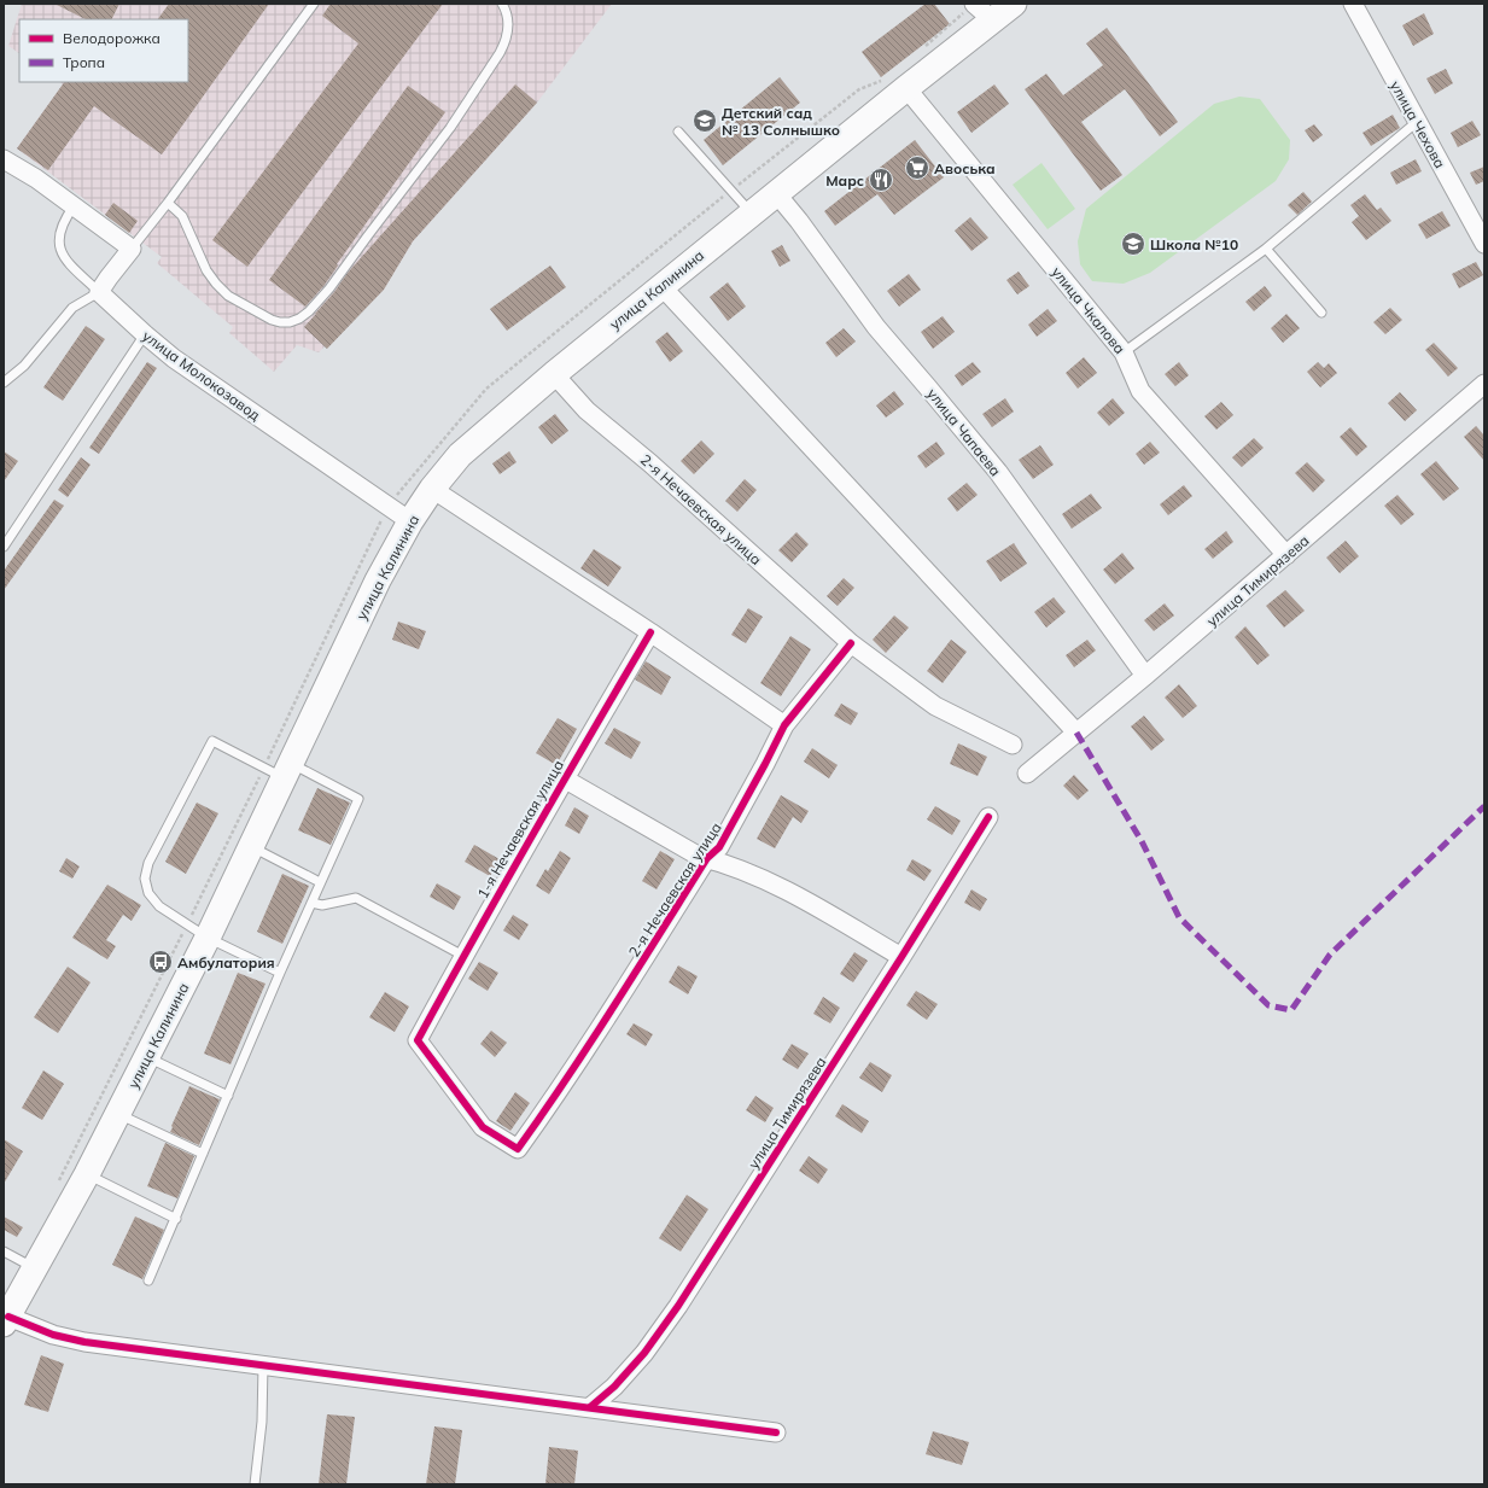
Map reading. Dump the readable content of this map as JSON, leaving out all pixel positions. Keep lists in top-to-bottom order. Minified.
{"streets":{"main road":["улица Калинина"],"street":["улица Чехова","улица Чкалова","улица Молокозавод","улица Чапаева","2-я Нечаевская улица","улица Тимирязева","1-я Нечаевская улица"]},"crossings":[["улица Калинина","улица Чкалова"],["улица Калинина","улица Молокозавод"],["улица Калинина","улица Чапаева"],["улица Калинина","2-я Нечаевская улица"],["улица Чкалова","улица Тимирязева"],["улица Чапаева","улица Тимирязева"],["2-я Нечаевская улица","1-я Нечаевская улица"],["улица Тимирязева","1-я Нечаевская улица"]],"places":{"school or university":["Детский сад № 13 Солнышко","Школа №10"],"supermarket":["Авоська"],"restaurant":["Марс"],"bus stop":["Амбулатория"]},"legend":["Велодорожка","Тропа"]}
